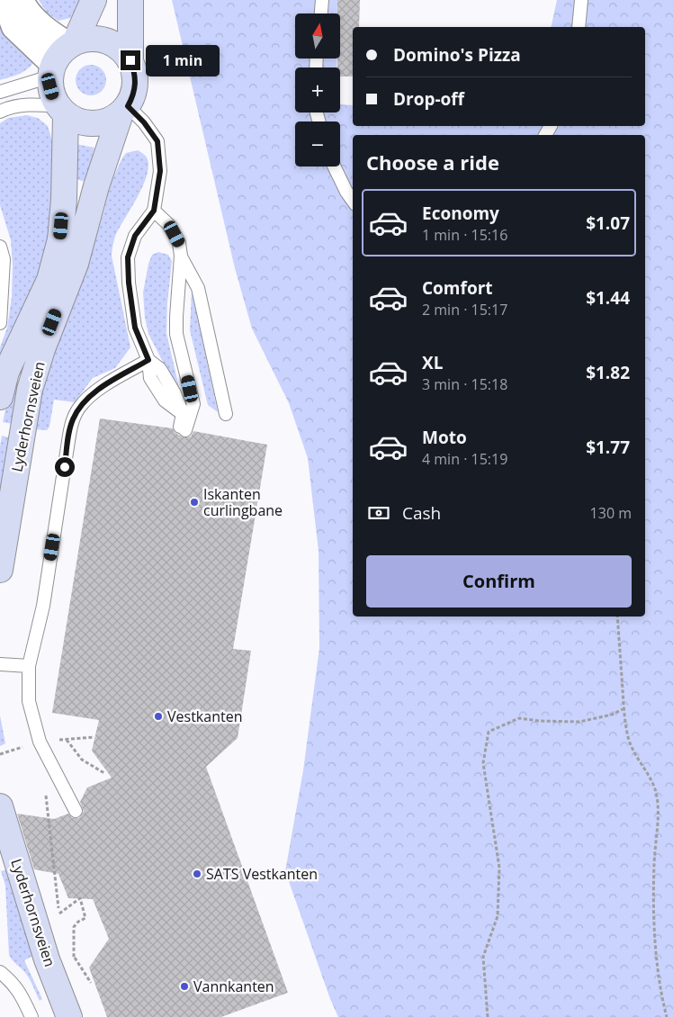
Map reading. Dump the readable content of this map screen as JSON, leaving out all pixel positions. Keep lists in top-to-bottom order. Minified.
{"streets":{"main road":["Lyderhornsveien"]},"places":["Iskanten curlingbane","Vestkanten","SATS Vestkanten","Vannkanten"],"north":"top","page":{"map_buttons":["+","−"],"banner":["Domino's Pizza","Drop-off"],"bubble":"1 min","heading":"Choose a ride","list":[{"name":"Economy","note":"1 min · 15:16","value":"$1.07"},{"name":"Comfort","note":"2 min · 15:17","value":"$1.44"},{"name":"XL","note":"3 min · 15:18","value":"$1.82"},{"name":"Moto","note":"4 min · 15:19","value":"$1.77"}],"pay":["Cash","130 m"],"buttons":"Confirm"}}
